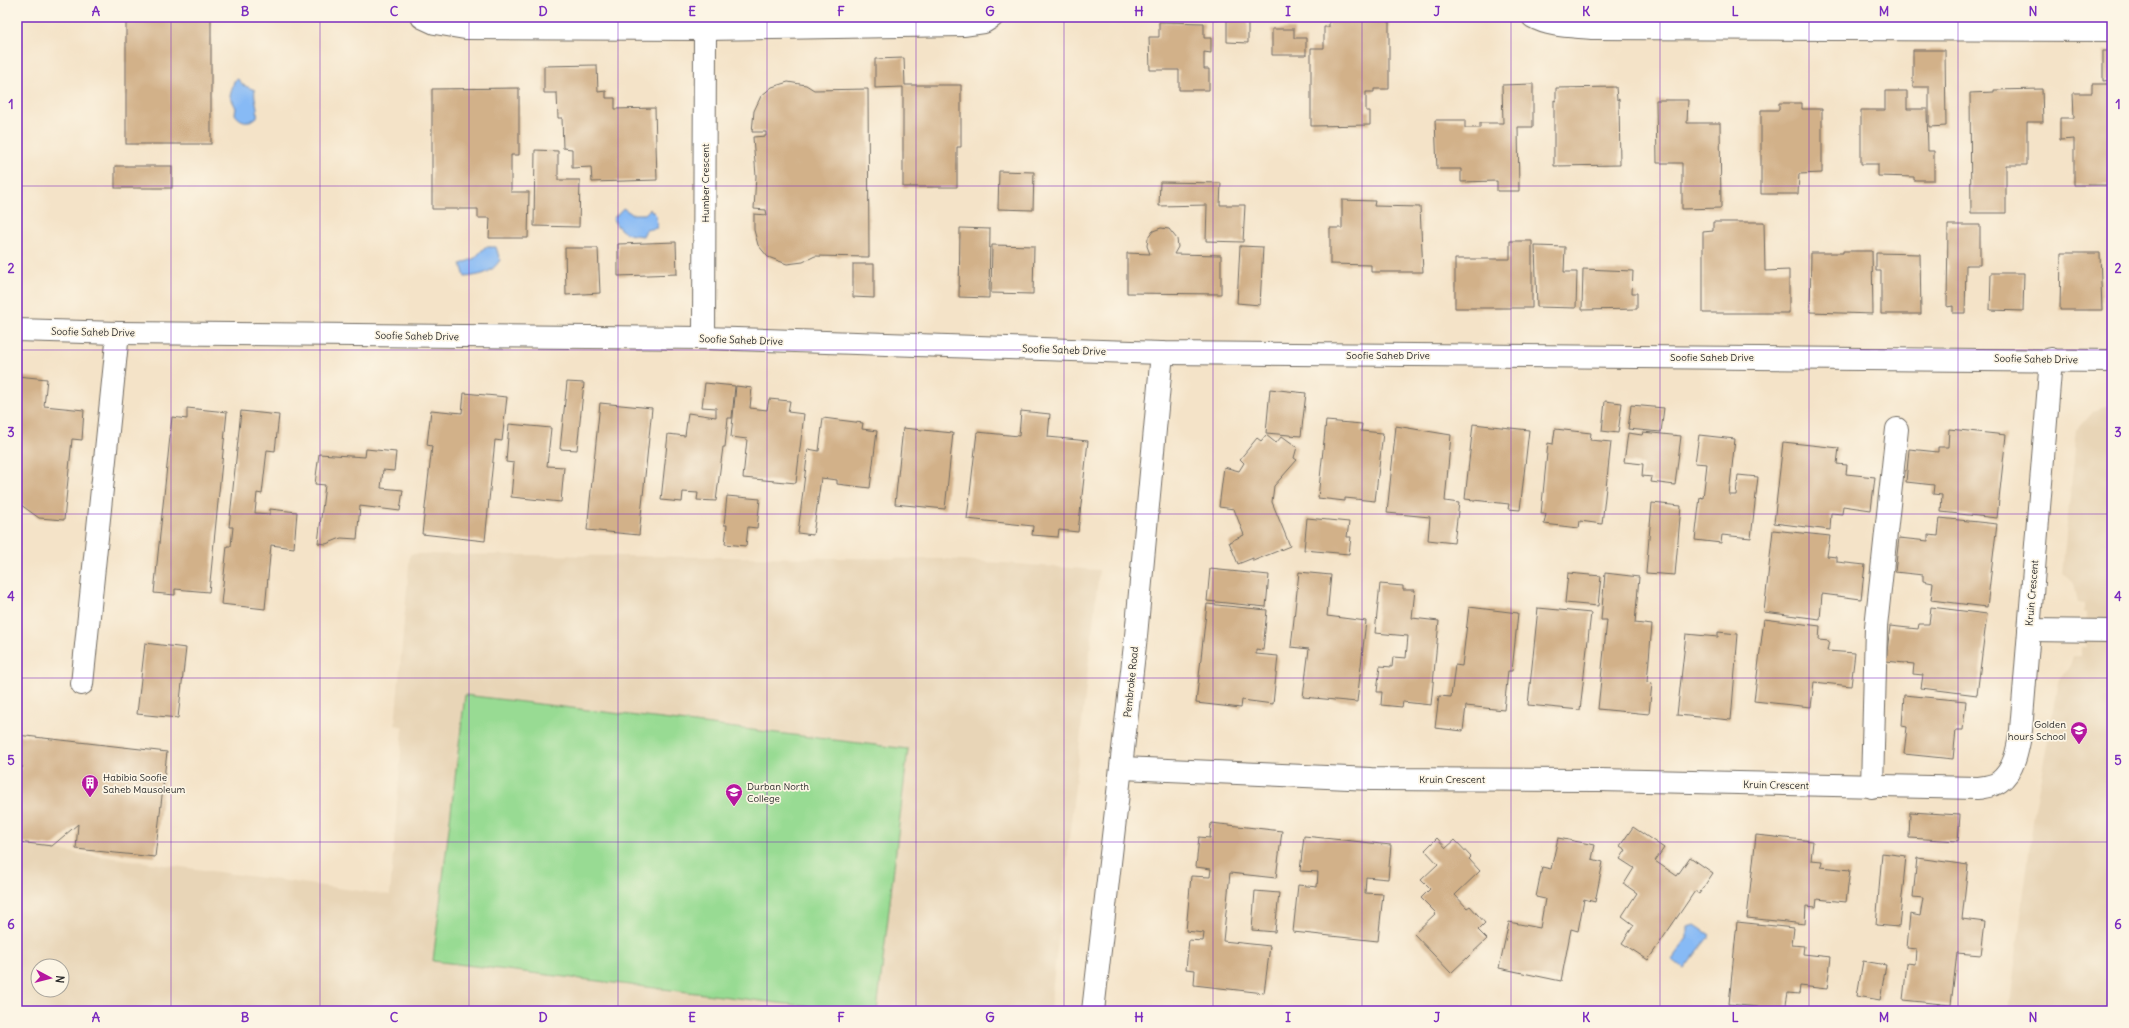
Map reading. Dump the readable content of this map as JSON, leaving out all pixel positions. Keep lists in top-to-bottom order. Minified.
{"streets":{"street":["Humber Crescent","Soofie Saheb Drive","Kruin Crescent","Pembroke Road"]},"crossings":[["Humber Crescent","Soofie Saheb Drive"],["Soofie Saheb Drive","Kruin Crescent"],["Soofie Saheb Drive","Pembroke Road"],["Kruin Crescent","Pembroke Road"]],"places":{"school or university":["Golden hours School","Durban North College"],"building":["Habibia Soofie Saheb Mausoleum"]},"north":"right","grid":{"columns":["A","B","C","D","E","F","G","H","I","J","K","L","M","N"],"rows":["1","2","3","4","5","6"]}}
